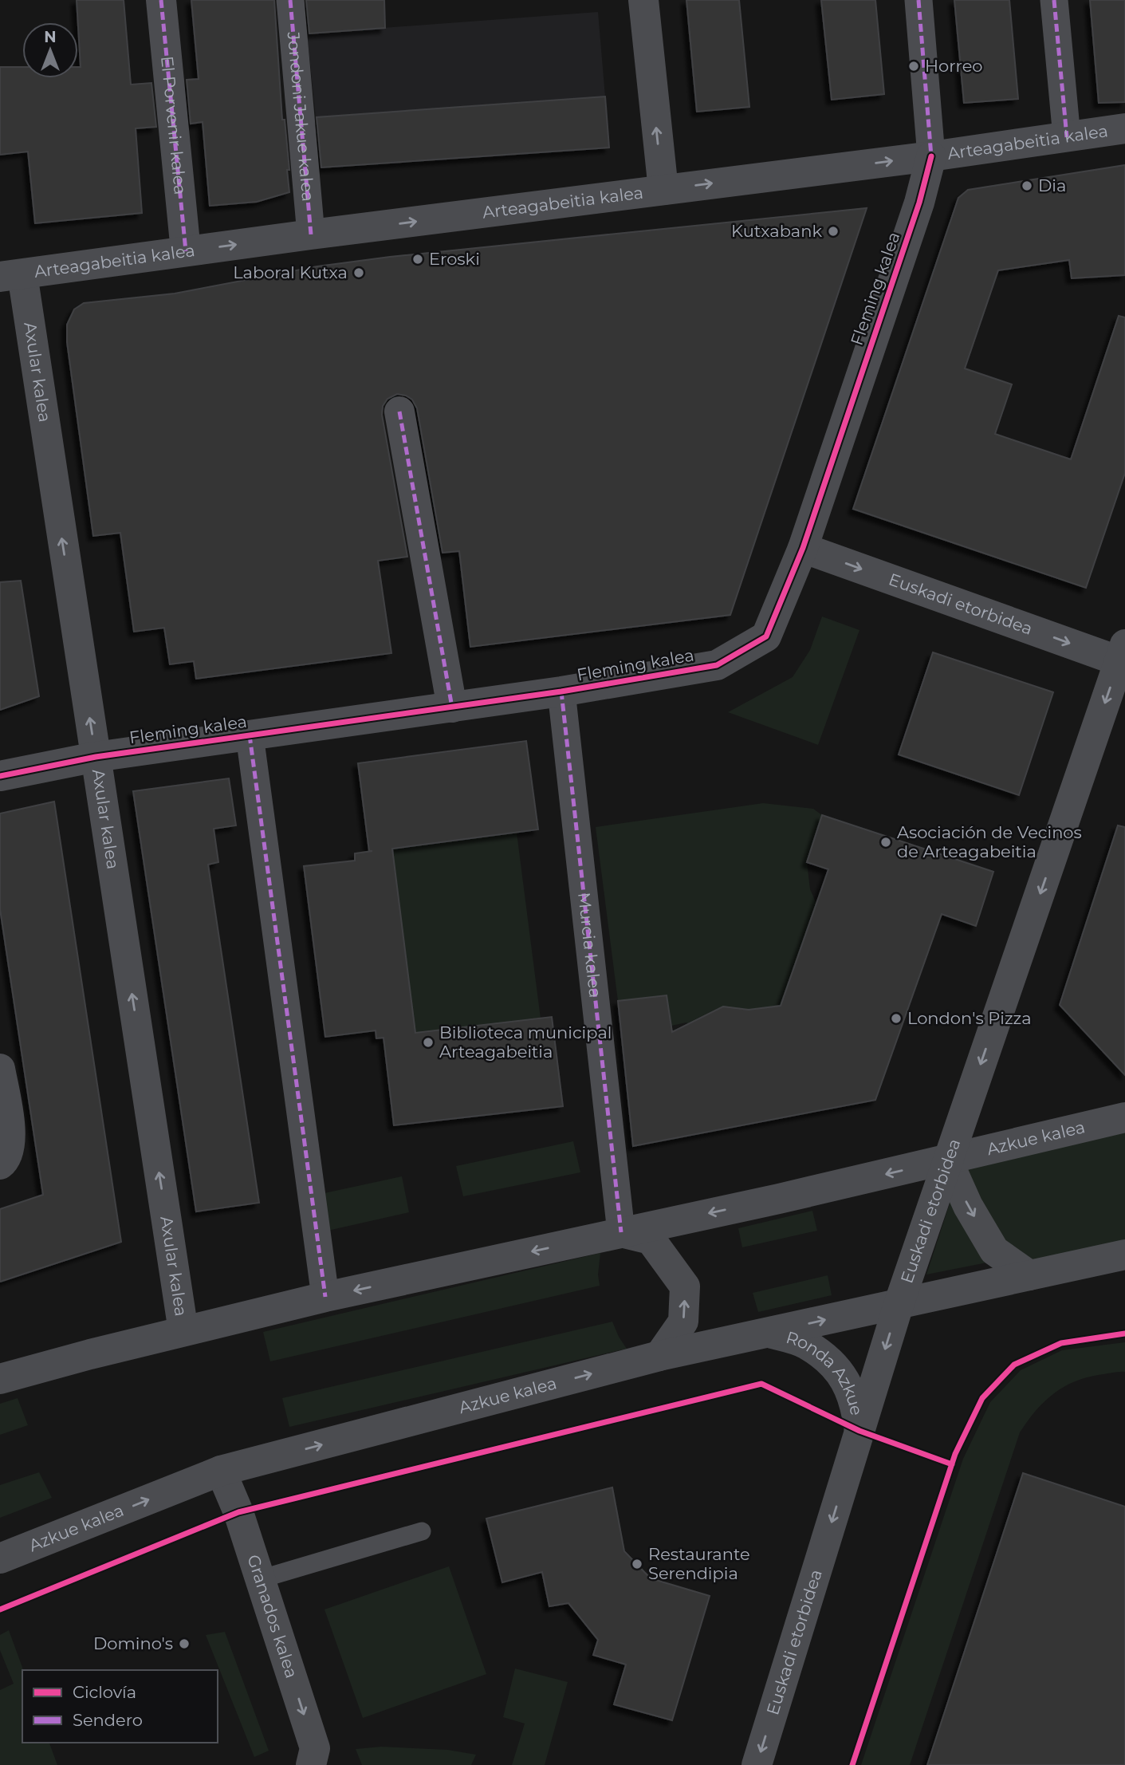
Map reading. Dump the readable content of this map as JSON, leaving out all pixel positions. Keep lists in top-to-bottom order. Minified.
{"streets":{"street":["Jondoni Jakue kalea","El Porvenir kalea","Arteagabeitia kalea","Fleming kalea","Axular kalea","Euskadi etorbidea","Murcia kalea","Azkue kalea","Ronda Azkue","Granados kalea"]},"crossings":[["Jondoni Jakue kalea","Arteagabeitia kalea"],["El Porvenir kalea","Arteagabeitia kalea"],["Arteagabeitia kalea","Fleming kalea"],["Arteagabeitia kalea","Axular kalea"],["Fleming kalea","Axular kalea"],["Fleming kalea","Euskadi etorbidea"],["Fleming kalea","Murcia kalea"],["Axular kalea","Azkue kalea"],["Euskadi etorbidea","Azkue kalea"],["Euskadi etorbidea","Ronda Azkue"],["Murcia kalea","Azkue kalea"],["Azkue kalea","Ronda Azkue"],["Azkue kalea","Granados kalea"]],"one_way":["Arteagabeitia kalea","Granados kalea"],"places":["Horreo","Dia","Kutxabank","Eroski","Laboral Kutxa","Asociación de Vecinos de Arteagabeitia","London's Pizza","Biblioteca municipal Arteagabeitia","Restaurante Serendipia","Domino's"],"legend":["Ciclovía","Sendero"],"north":"top"}
